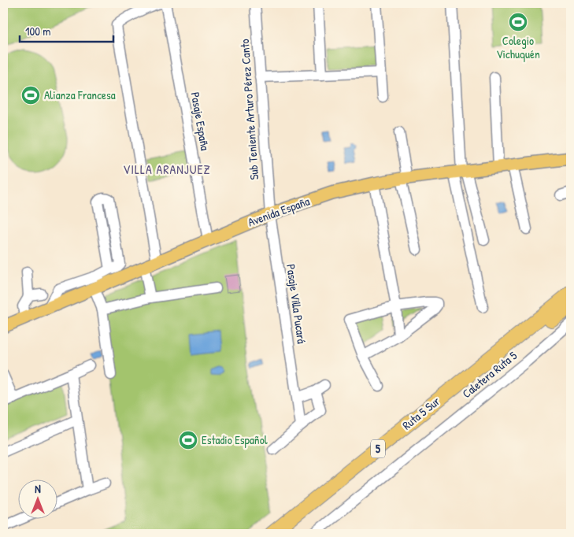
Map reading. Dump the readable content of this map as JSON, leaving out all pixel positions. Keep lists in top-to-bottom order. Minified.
{"streets":{"highway":["Ruta 5 Sur","5"],"main road":["Avenida España"],"street":["Sub Teniente Arturo Pérez Canto","Pasaje España","Pasaje Villa Pucará","Caletera Ruta 5"]},"crossings":[["Sub Teniente Arturo Pérez Canto","Avenida España"],["Sub Teniente Arturo Pérez Canto","Pasaje Villa Pucará"],["Pasaje España","Avenida España"],["Avenida España","Pasaje Villa Pucará"]],"districts":["VILLA ARANJUEZ"],"places":{"sports":["Colegio Vichuquén","Alianza Francesa","Estadio Español"]},"scale_bar":"100 m","north":"top"}
